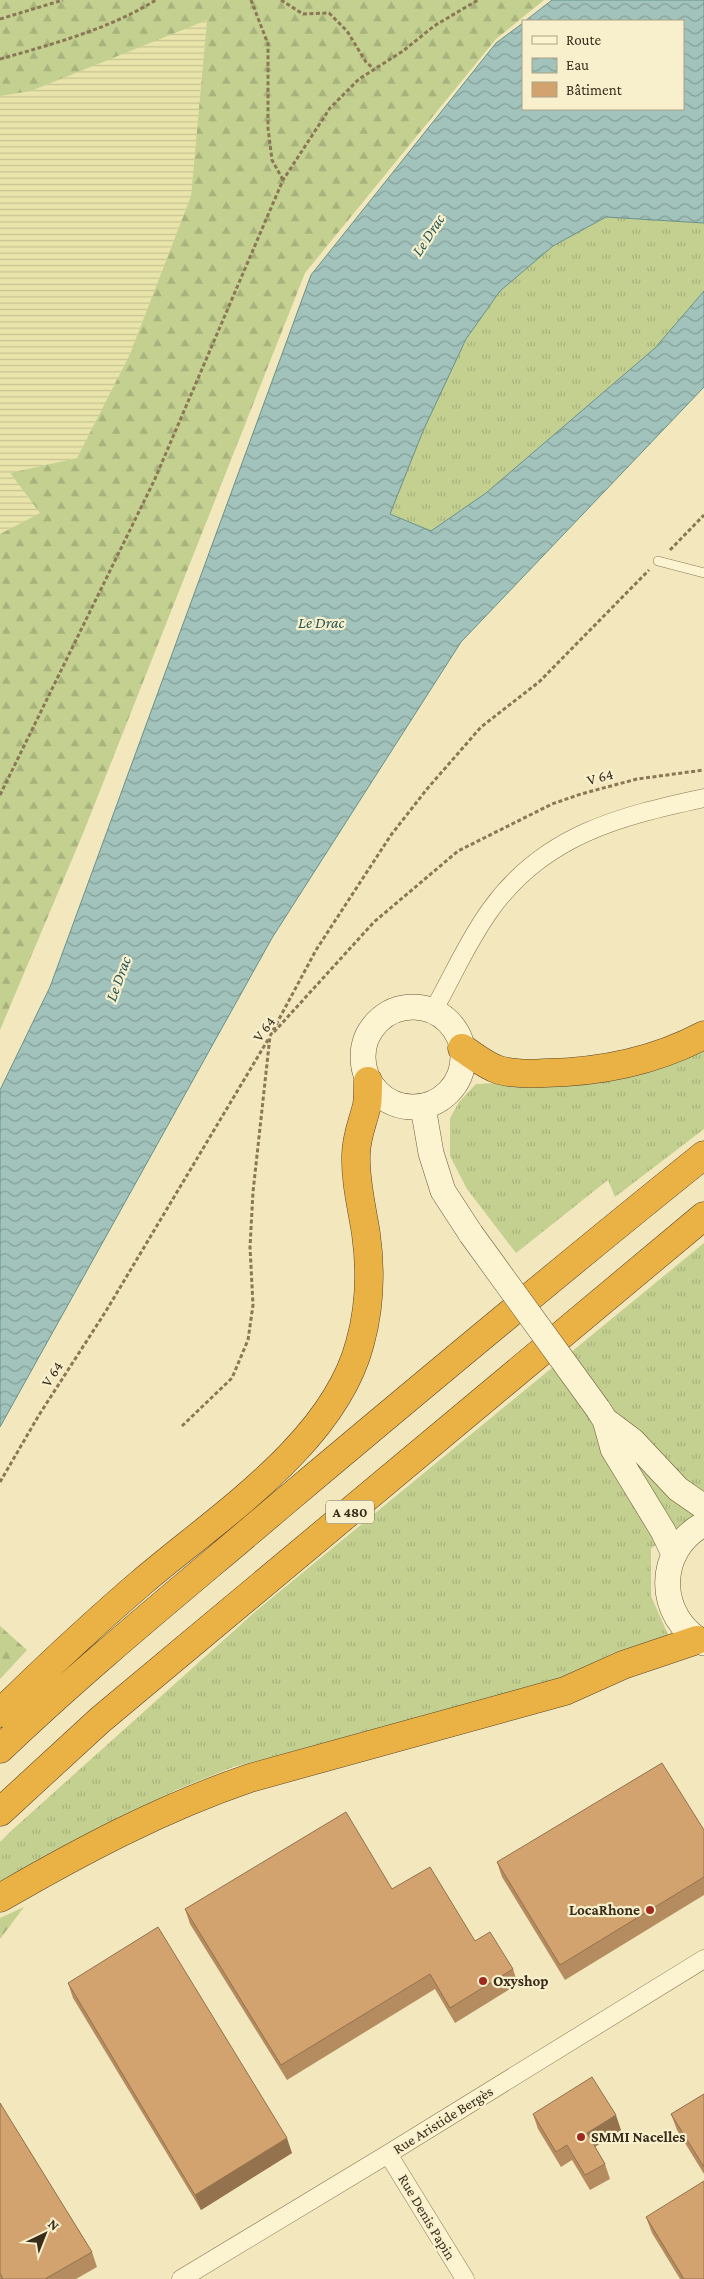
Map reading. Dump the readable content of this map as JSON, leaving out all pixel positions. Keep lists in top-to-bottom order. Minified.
{"streets":{"highway":["A 480"],"street":["Rue Aristide Bergès","Rue Denis Papin"],"path":["V 64"]},"crossings":[["Rue Aristide Bergès","Rue Denis Papin"]],"water":["Le Drac"],"places":["LocaRhone","Oxyshop","SMMI Nacelles"],"legend":["Route","Eau","Bâtiment"],"north":"top right"}
